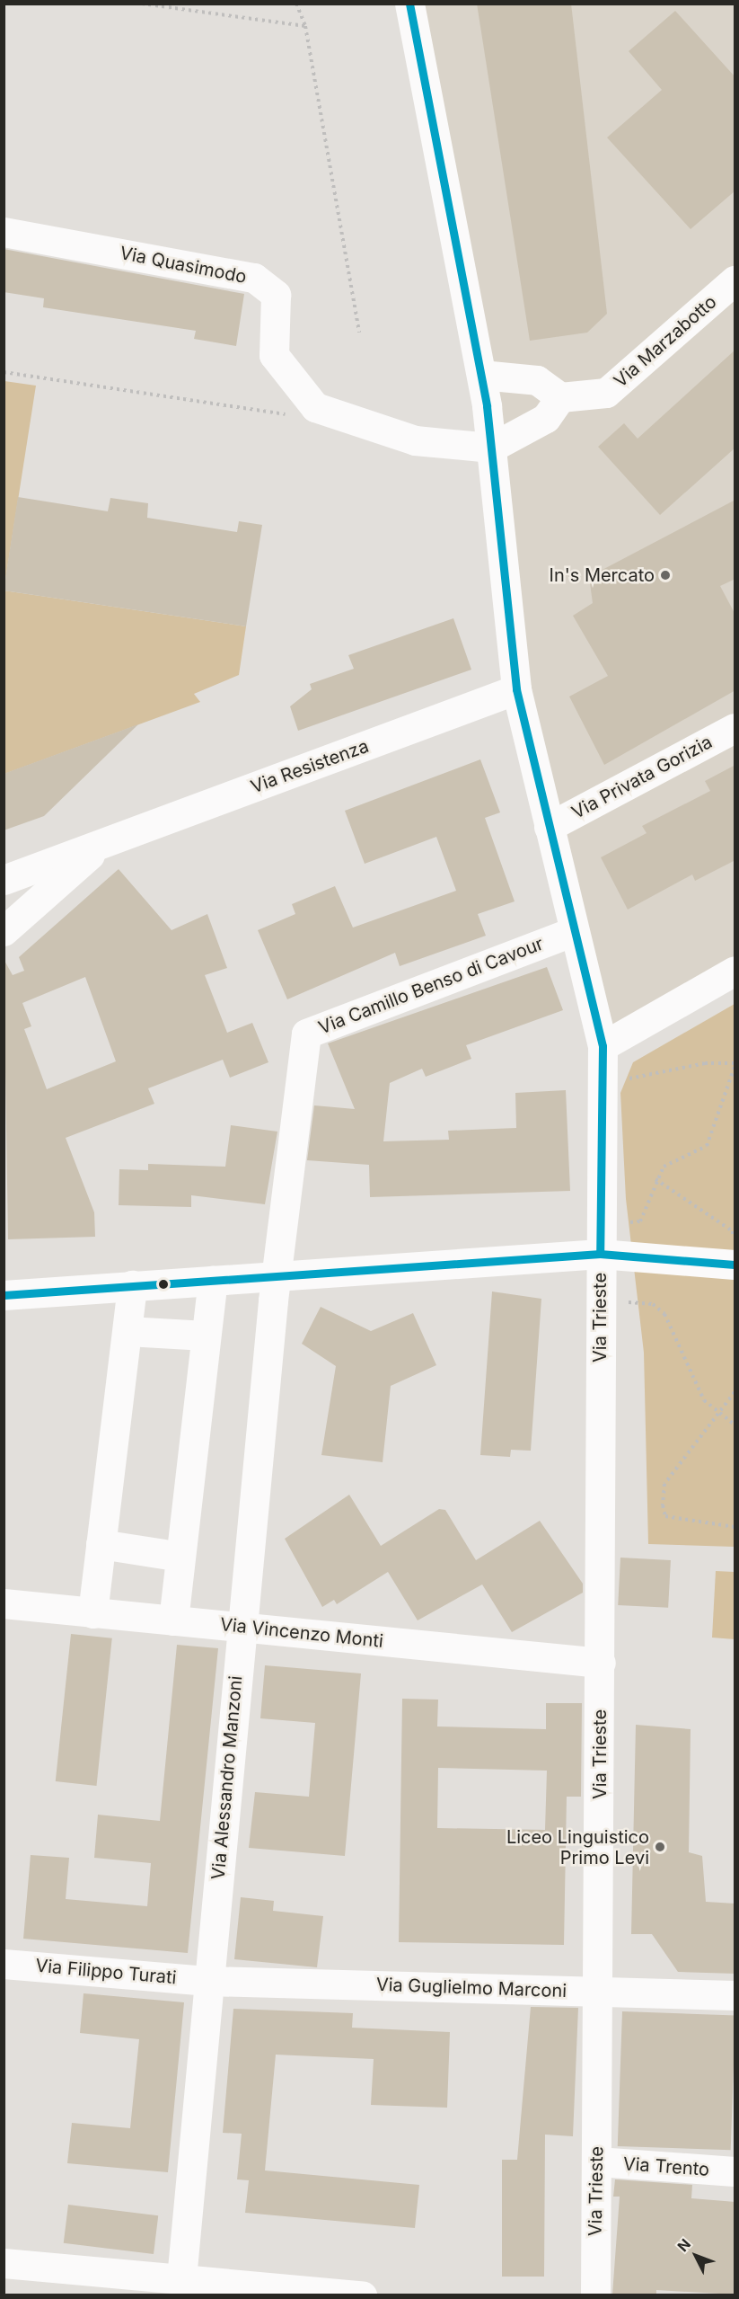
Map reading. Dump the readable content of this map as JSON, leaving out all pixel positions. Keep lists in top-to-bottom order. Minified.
{"streets":{"street":["Via Quasimodo","Via Marzabotto","Via Resistenza","Via Privata Gorizia","Via Camillo Benso di Cavour","Via Trieste","Via Vincenzo Monti","Via Alessandro Manzoni","Via Filippo Turati","Via Guglielmo Marconi","Via Trento"]},"crossings":[["Via Quasimodo","Via Trieste"],["Via Resistenza","Via Trieste"],["Via Privata Gorizia","Via Trieste"],["Via Camillo Benso di Cavour","Via Trieste"],["Via Camillo Benso di Cavour","Via Alessandro Manzoni"],["Via Trieste","Via Vincenzo Monti"],["Via Trieste","Via Guglielmo Marconi"],["Via Trieste","Via Trento"],["Via Vincenzo Monti","Via Alessandro Manzoni"],["Via Alessandro Manzoni","Via Filippo Turati"],["Via Alessandro Manzoni","Via Guglielmo Marconi"],["Via Filippo Turati","Via Guglielmo Marconi"]],"places":["In's Mercato","Liceo Linguistico Primo Levi"],"north":"top left"}
